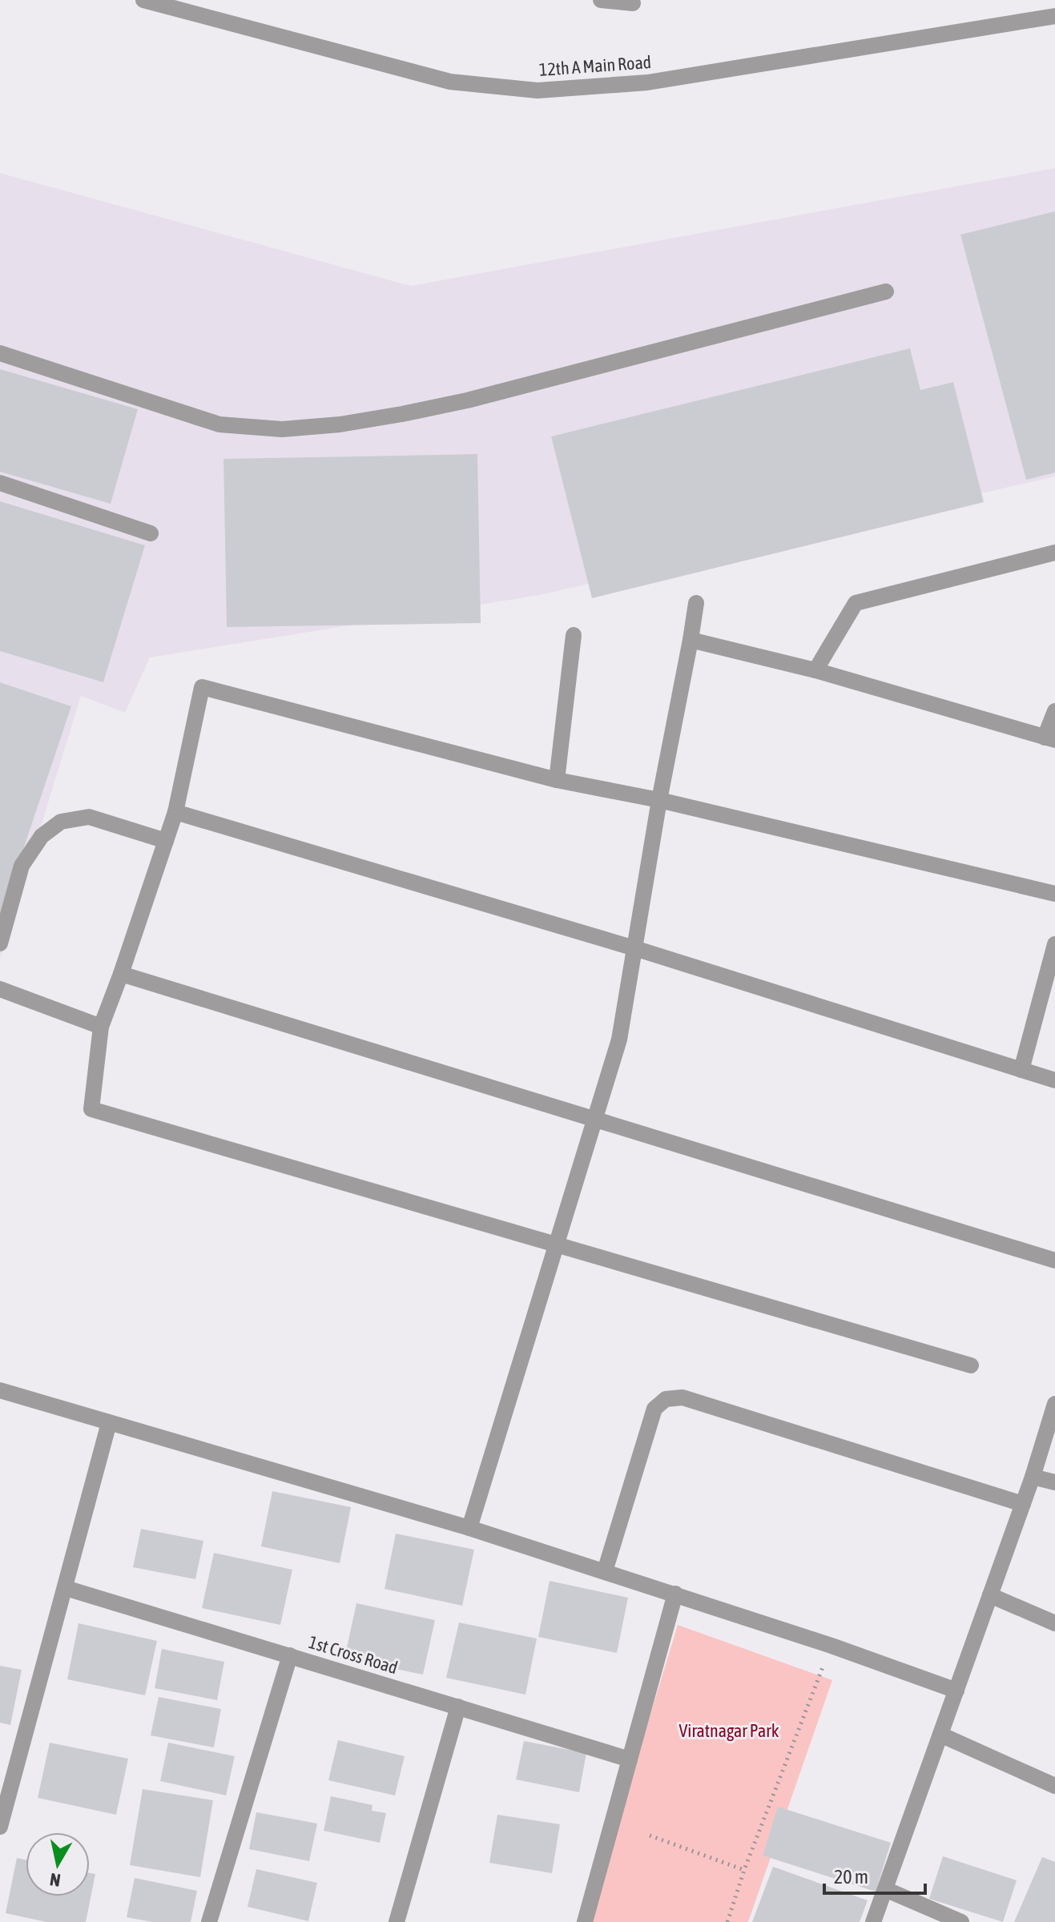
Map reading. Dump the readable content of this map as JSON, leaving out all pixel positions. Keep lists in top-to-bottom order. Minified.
{"streets":{"street":["12th A Main Road","1st Cross Road"]},"parks":["Viratnagar Park"],"scale_bar":"20 m","north":"bottom"}
